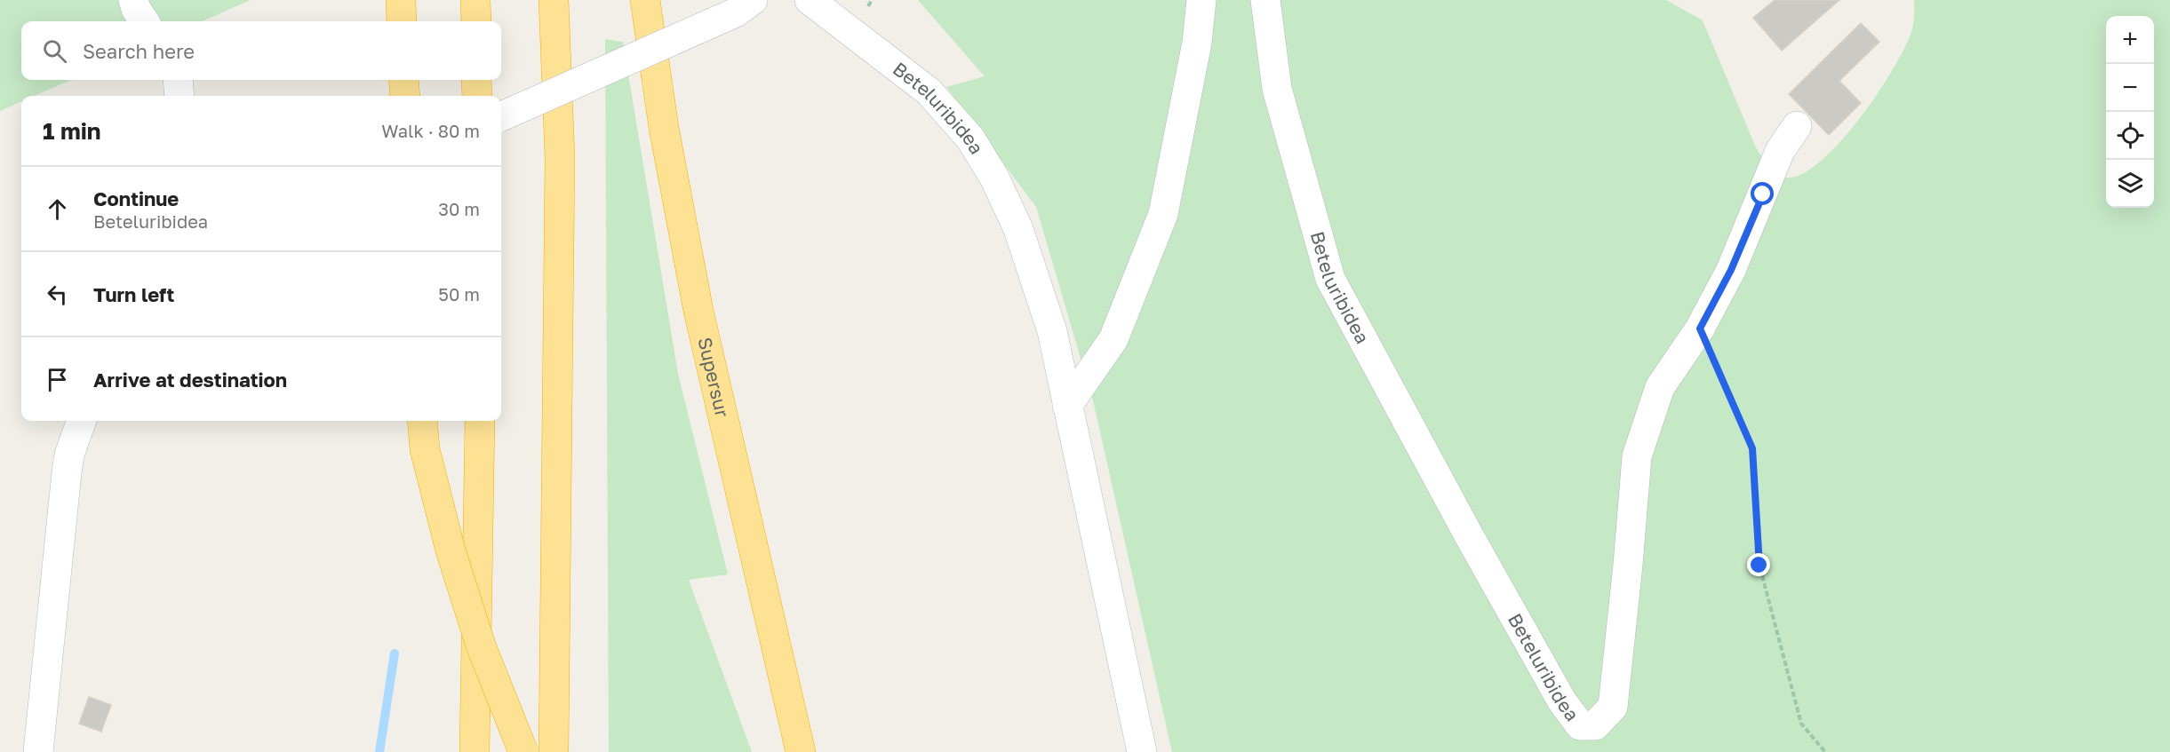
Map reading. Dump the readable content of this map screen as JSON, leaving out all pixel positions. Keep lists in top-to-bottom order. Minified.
{"streets":{"highway":["Supersur"],"street":["Beteluribidea"]},"page":{"map_buttons":["+","−"],"search":"Search here","heading":["1 min","Walk · 80 m"],"list":[["Continue","Beteluribidea","30 m"],["Turn left","50 m"],"Arrive at destination"]}}
